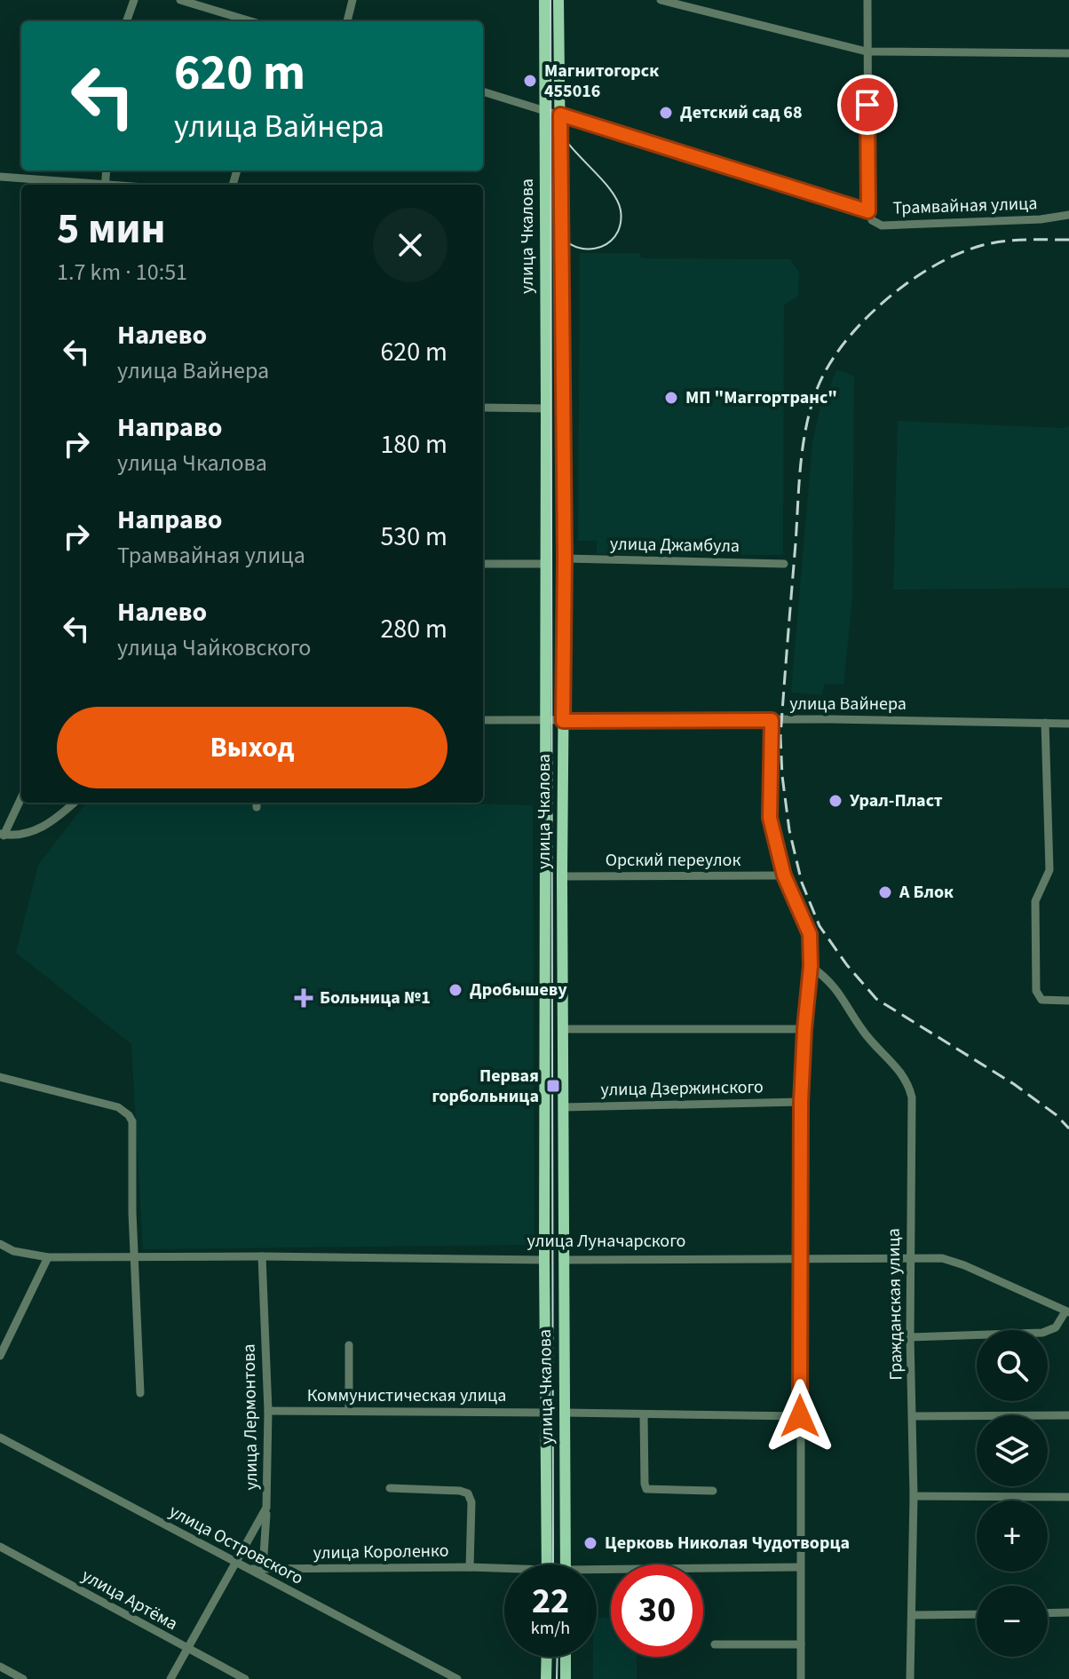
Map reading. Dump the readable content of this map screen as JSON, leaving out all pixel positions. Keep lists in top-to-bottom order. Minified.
{"streets":{"main road":["улица Чкалова","улица Луначарского"],"street":["Трамвайная улица","улица Джамбула","улица Вайнера","Орский переулок","улица Дзержинского","Гражданская улица","Коммунистическая улица","улица Лермонтова","улица Островского","улица Короленко","улица Артёма"]},"crossings":[["Трамвайная улица","улица Чкалова"],["улица Чкалова","улица Джамбула"],["улица Чкалова","улица Вайнера"],["улица Чкалова","Орский переулок"],["улица Чкалова","улица Дзержинского"],["улица Чкалова","улица Луначарского"],["улица Чкалова","Коммунистическая улица"],["улица Луначарского","Гражданская улица"],["улица Луначарского","улица Лермонтова"],["Коммунистическая улица","улица Лермонтова"],["улица Лермонтова","улица Островского"],["улица Лермонтова","улица Артёма"],["улица Островского","улица Короленко"]],"places":{"other":["Магнитогорск 455016","Детский сад 68","МП \"Маггортранс\"","Урал-Пласт","А Блок","Дробышеву","Церковь Николая Чудотворца"],"health":["Больница №1"],"transit":["Первая горбольница"]},"page":{"turn":["620 m","улица Вайнера"],"heading":["5 мин","1.7 km · 10:51"],"list":[{"name":"Налево","note":"улица Вайнера","value":"620 m"},{"name":"Направо","note":"улица Чкалова","value":"180 m"},{"name":"Направо","note":"Трамвайная улица","value":"530 m"},{"name":"Налево","note":"улица Чайковского","value":"280 m"}],"buttons":"Выход","map_buttons":["+","−"],"speed":"22 km/h","limit":"30"}}
